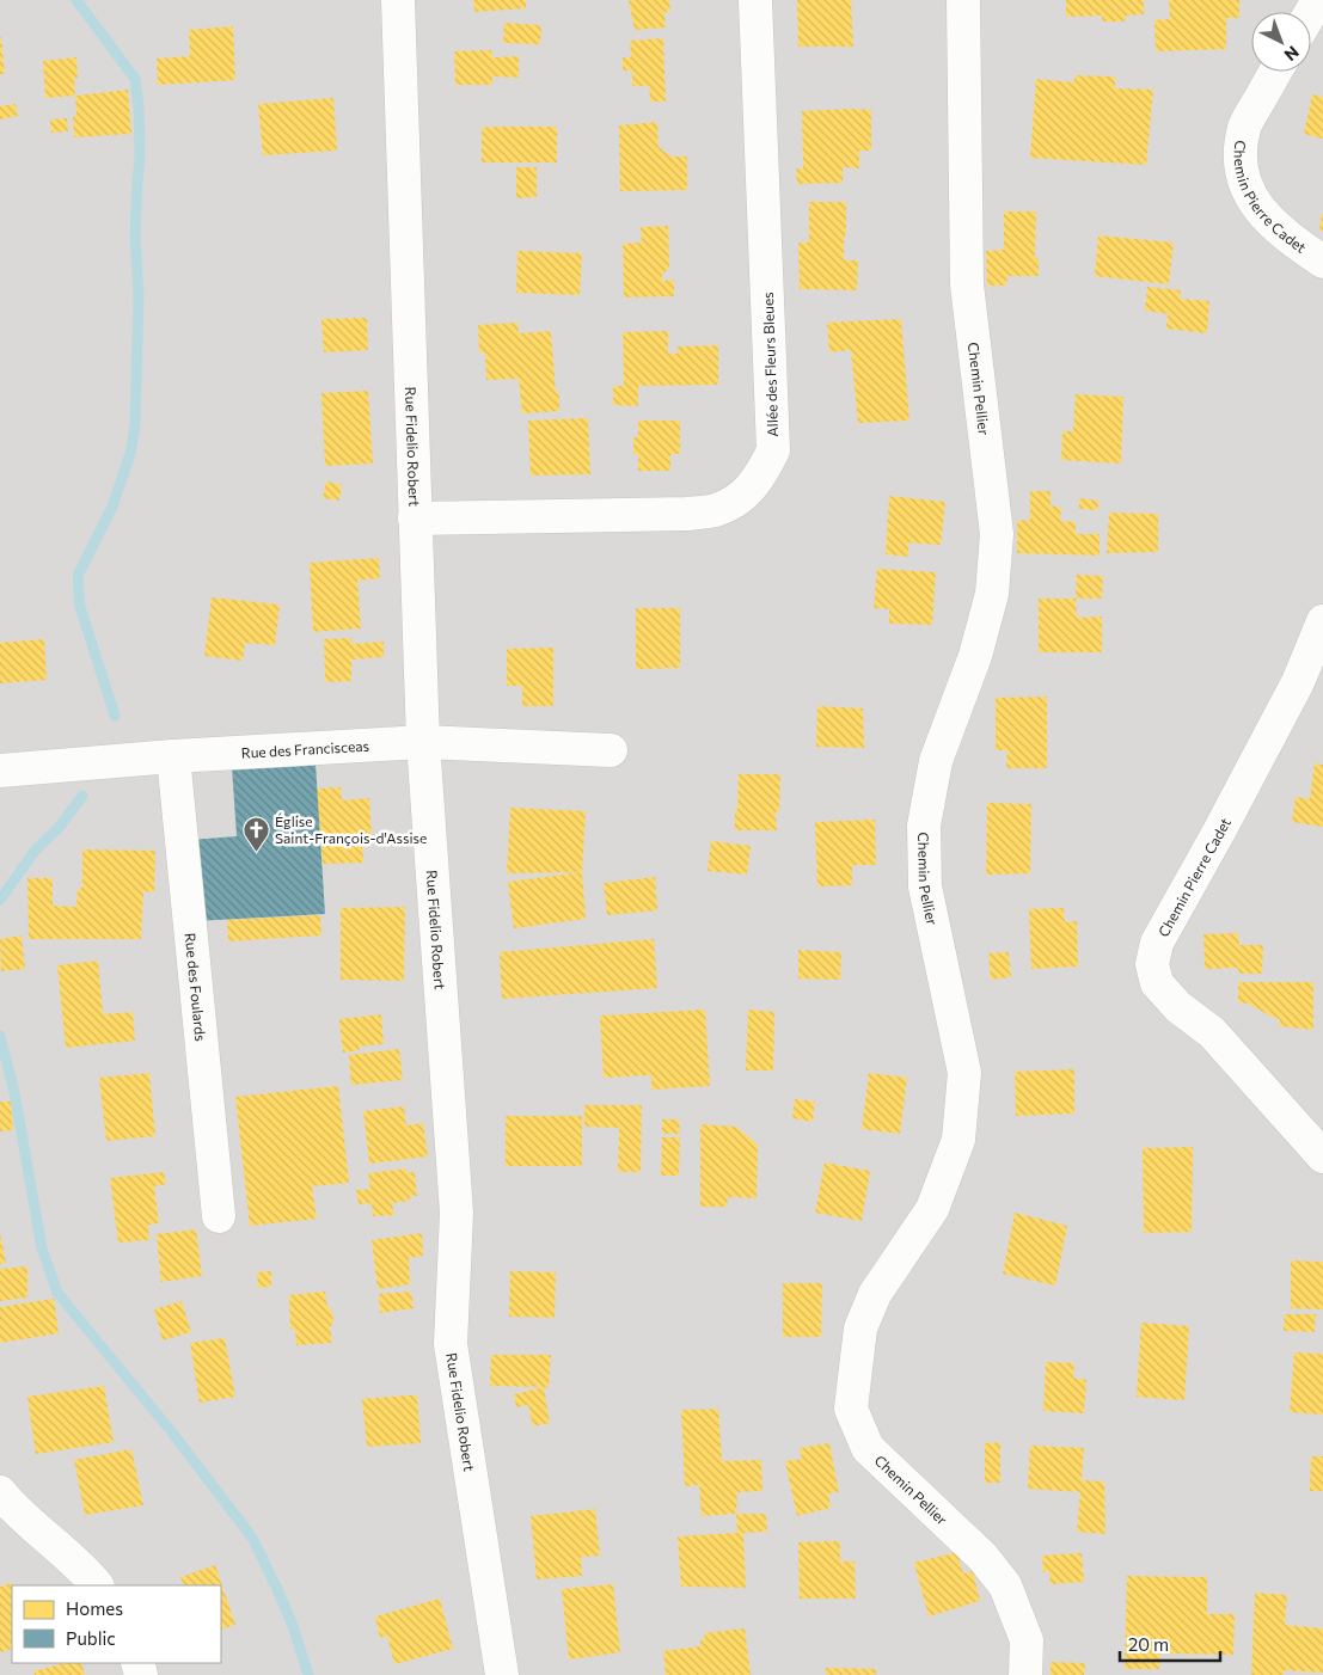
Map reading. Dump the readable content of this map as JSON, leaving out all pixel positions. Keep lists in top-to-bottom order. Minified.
{"streets":{"street":["Chemin Pierre Cadet","Allée des Fleurs Bleues","Chemin Pellier","Rue Fidelio Robert","Rue des Francisceas","Rue des Foulards"]},"crossings":[["Allée des Fleurs Bleues","Rue Fidelio Robert"],["Rue Fidelio Robert","Rue des Francisceas"],["Rue des Francisceas","Rue des Foulards"]],"places":{"church":["Église Saint-François-d'Assise"]},"legend":["Homes","Public"],"scale_bar":"20 m","north":"bottom right"}
